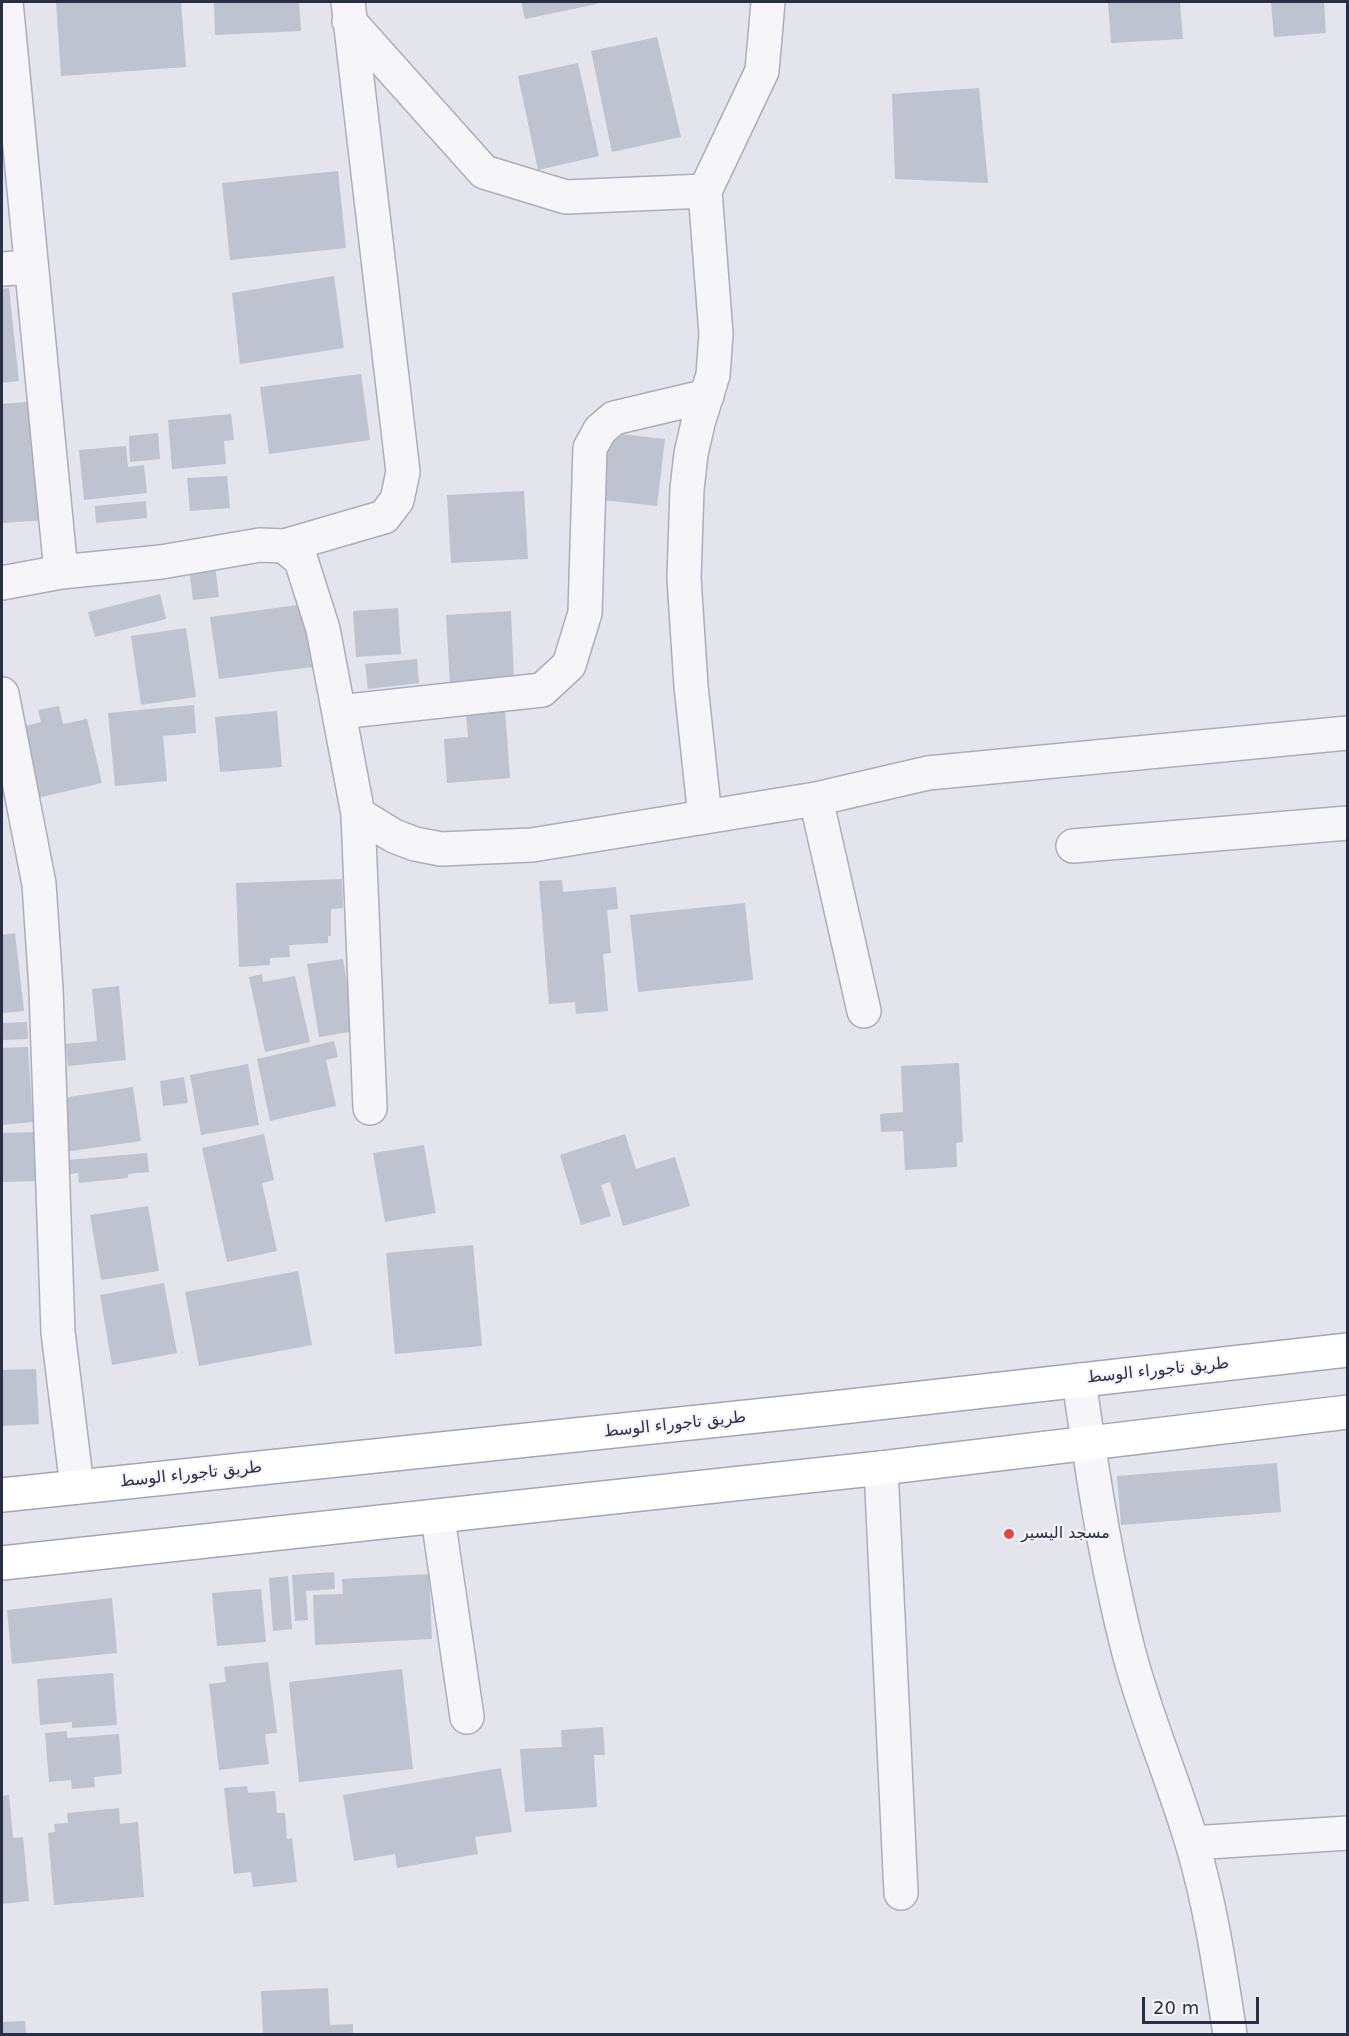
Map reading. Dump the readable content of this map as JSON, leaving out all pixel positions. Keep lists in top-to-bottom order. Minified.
{"streets":{"main road":["طريق تاجوراء الوسط"]},"places":["مسجد اليسير"],"scale_bar":"20 m"}
